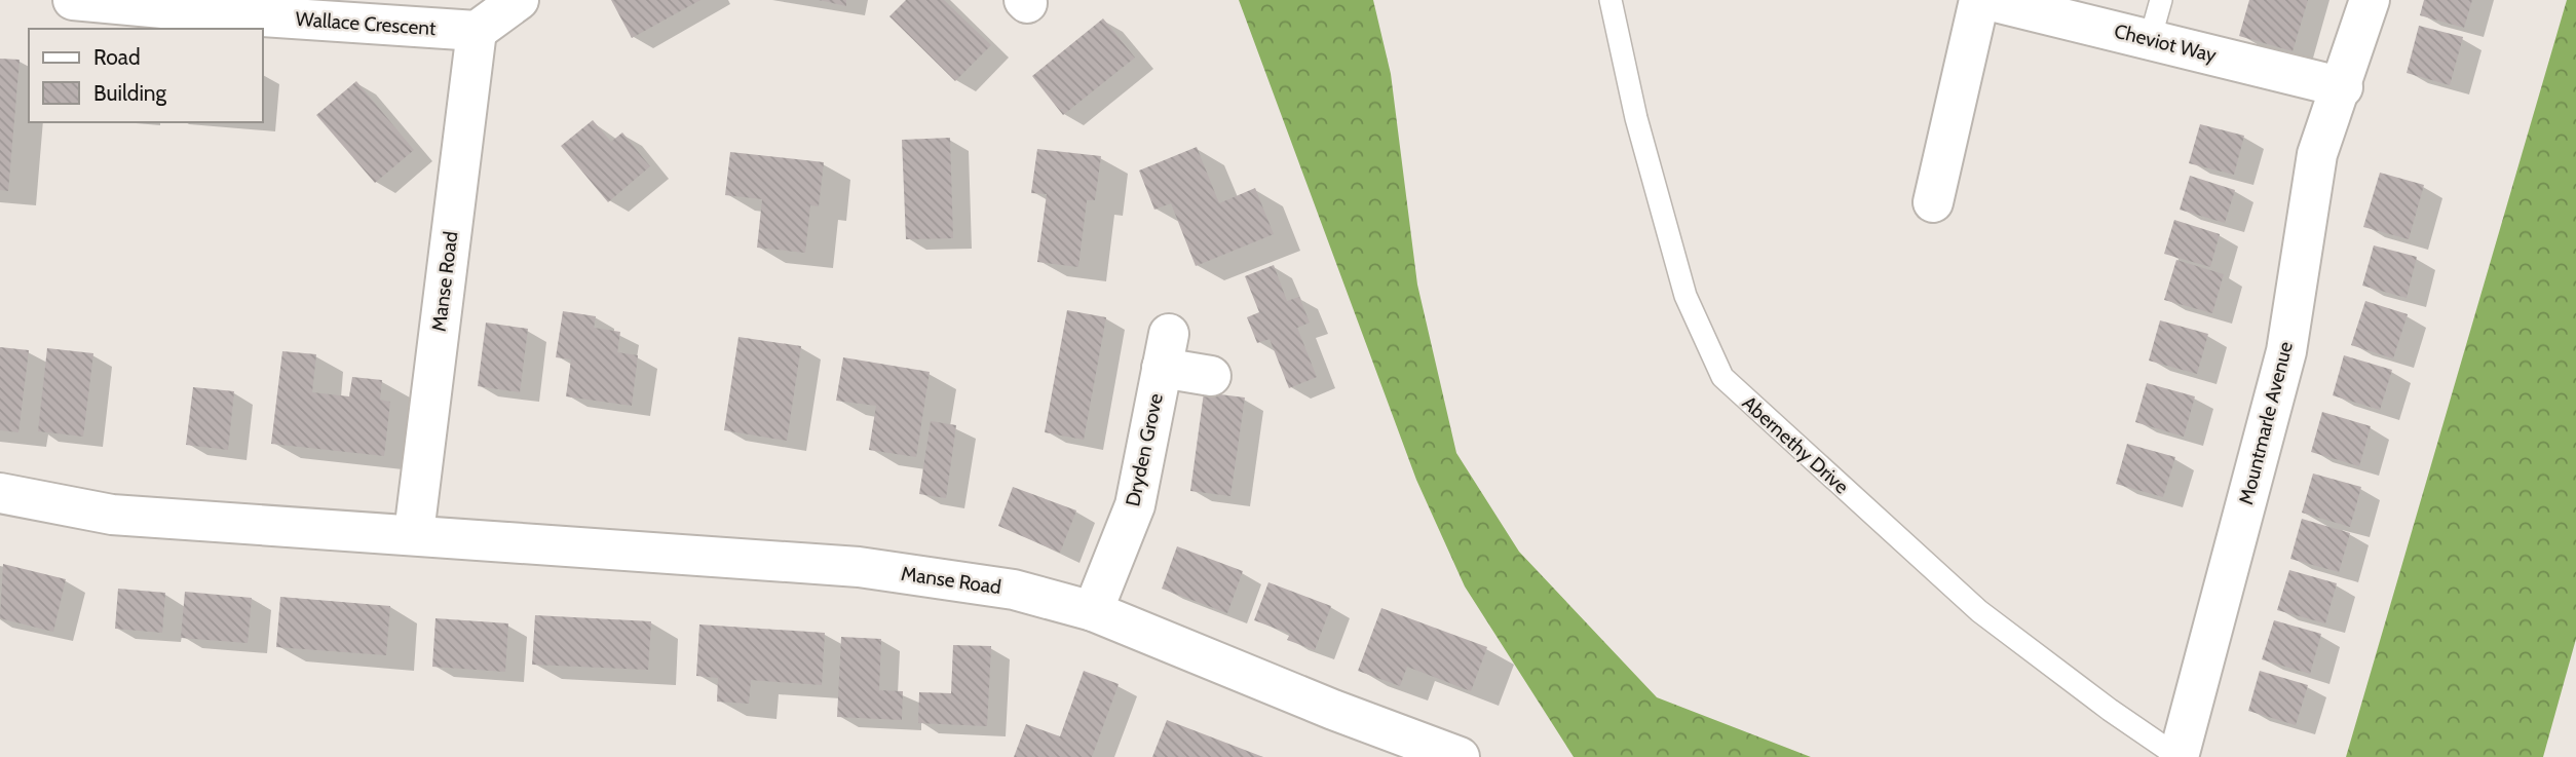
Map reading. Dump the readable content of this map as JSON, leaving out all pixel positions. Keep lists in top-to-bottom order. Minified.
{"streets":{"street":["Wallace Crescent","Cheviot Way","Manse Road","Mountmarle Avenue","Dryden Grove"],"lane":["Abernethy Drive"]},"crossings":[["Wallace Crescent","Manse Road"],["Cheviot Way","Mountmarle Avenue"],["Manse Road","Dryden Grove"],["Mountmarle Avenue","Abernethy Drive"]],"legend":["Road","Building"]}
